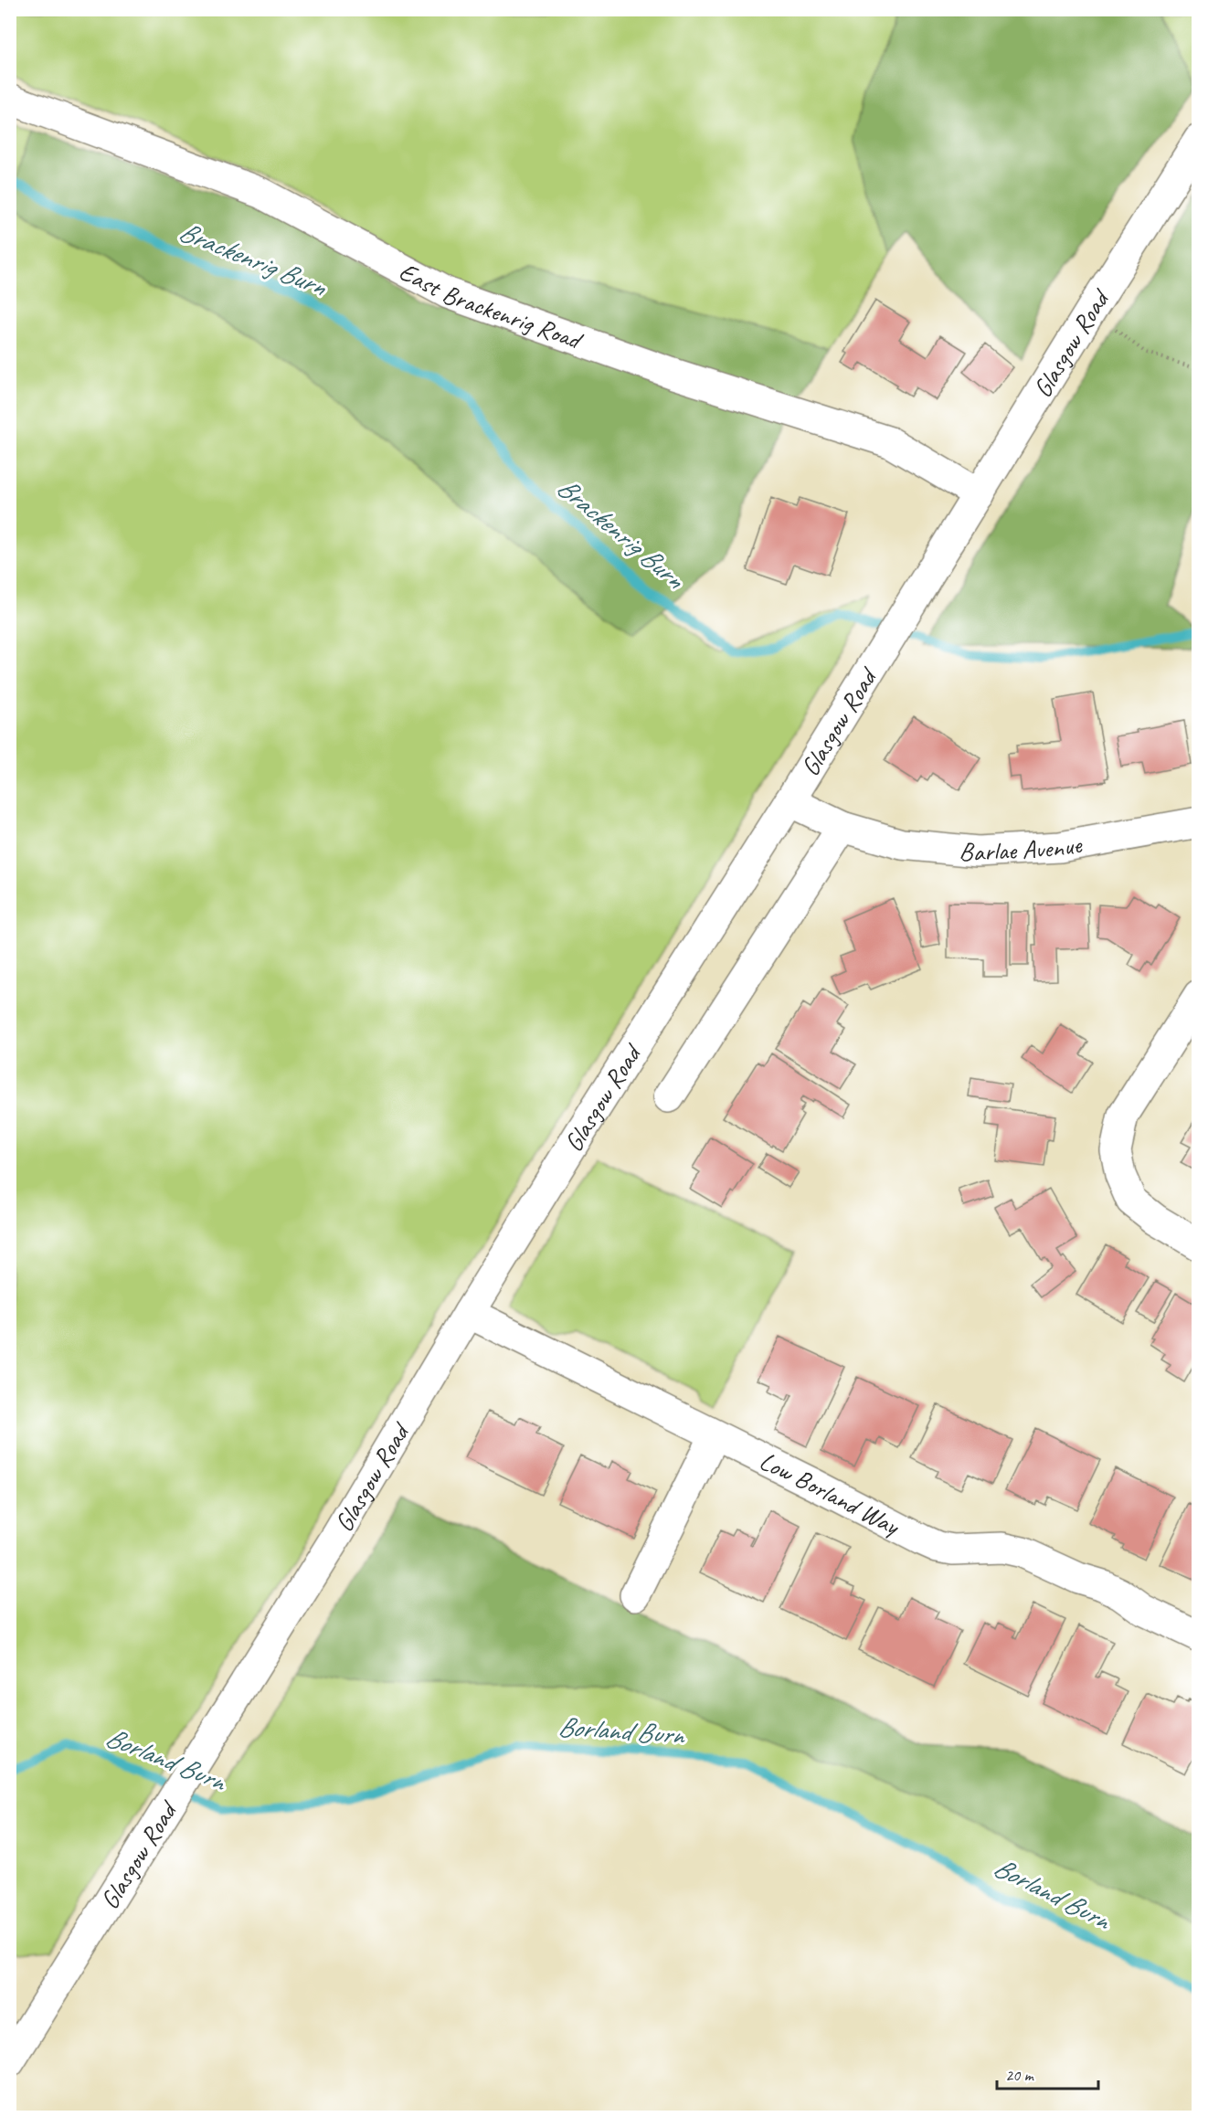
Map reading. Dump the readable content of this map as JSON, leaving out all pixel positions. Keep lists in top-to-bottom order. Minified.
{"streets":{"main road":["East Brackenrig Road","Glasgow Road","Barlae Avenue","Low Borland Way"]},"crossings":[["East Brackenrig Road","Glasgow Road"],["Glasgow Road","Barlae Avenue"],["Glasgow Road","Low Borland Way"]],"water":["Brackenrig Burn","Borland Burn"],"scale_bar":"20 m"}
